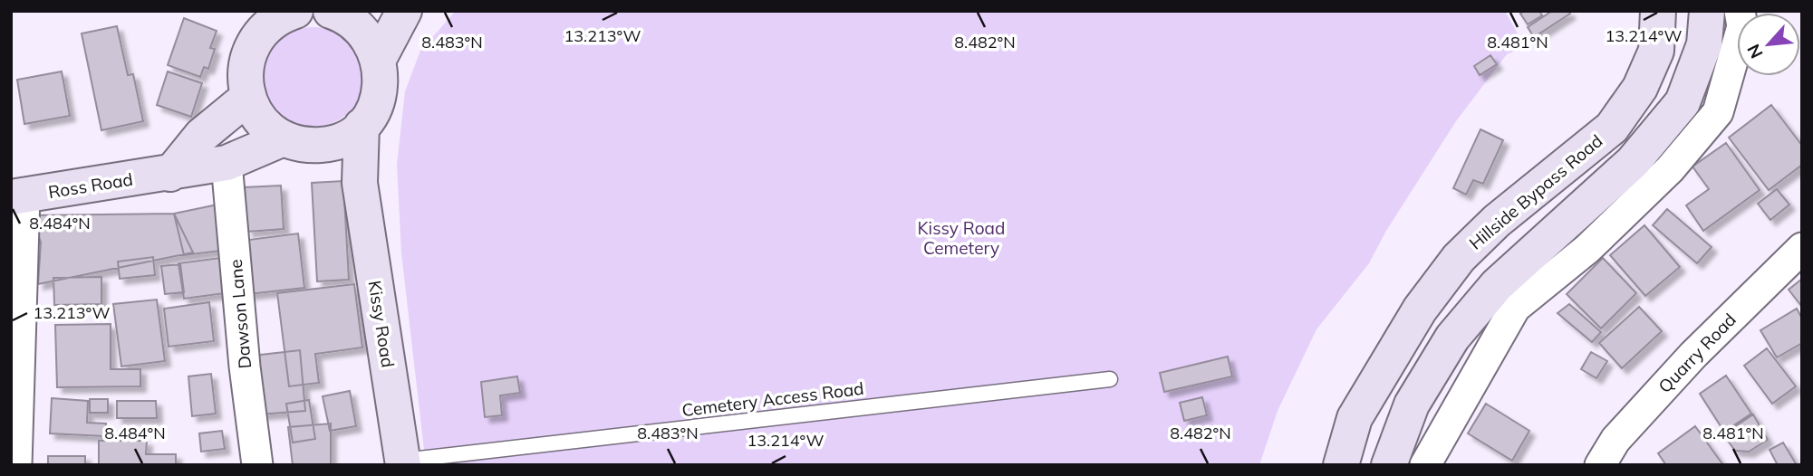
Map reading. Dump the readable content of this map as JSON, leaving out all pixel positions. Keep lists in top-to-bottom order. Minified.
{"streets":{"main road":["Ross Road","Hillside Bypass Road","Kissy Road"],"street":["Dawson Lane","Quarry Road"],"lane":["Cemetery Access Road"]},"crossings":[["Ross Road","Dawson Lane"],["Kissy Road","Cemetery Access Road"]],"parks":["Kissy Road Cemetery"],"north":"bottom left","coordinates":["13.213°W","13.214°W","8.483°N","8.482°N","8.481°N","8.484°N"]}
